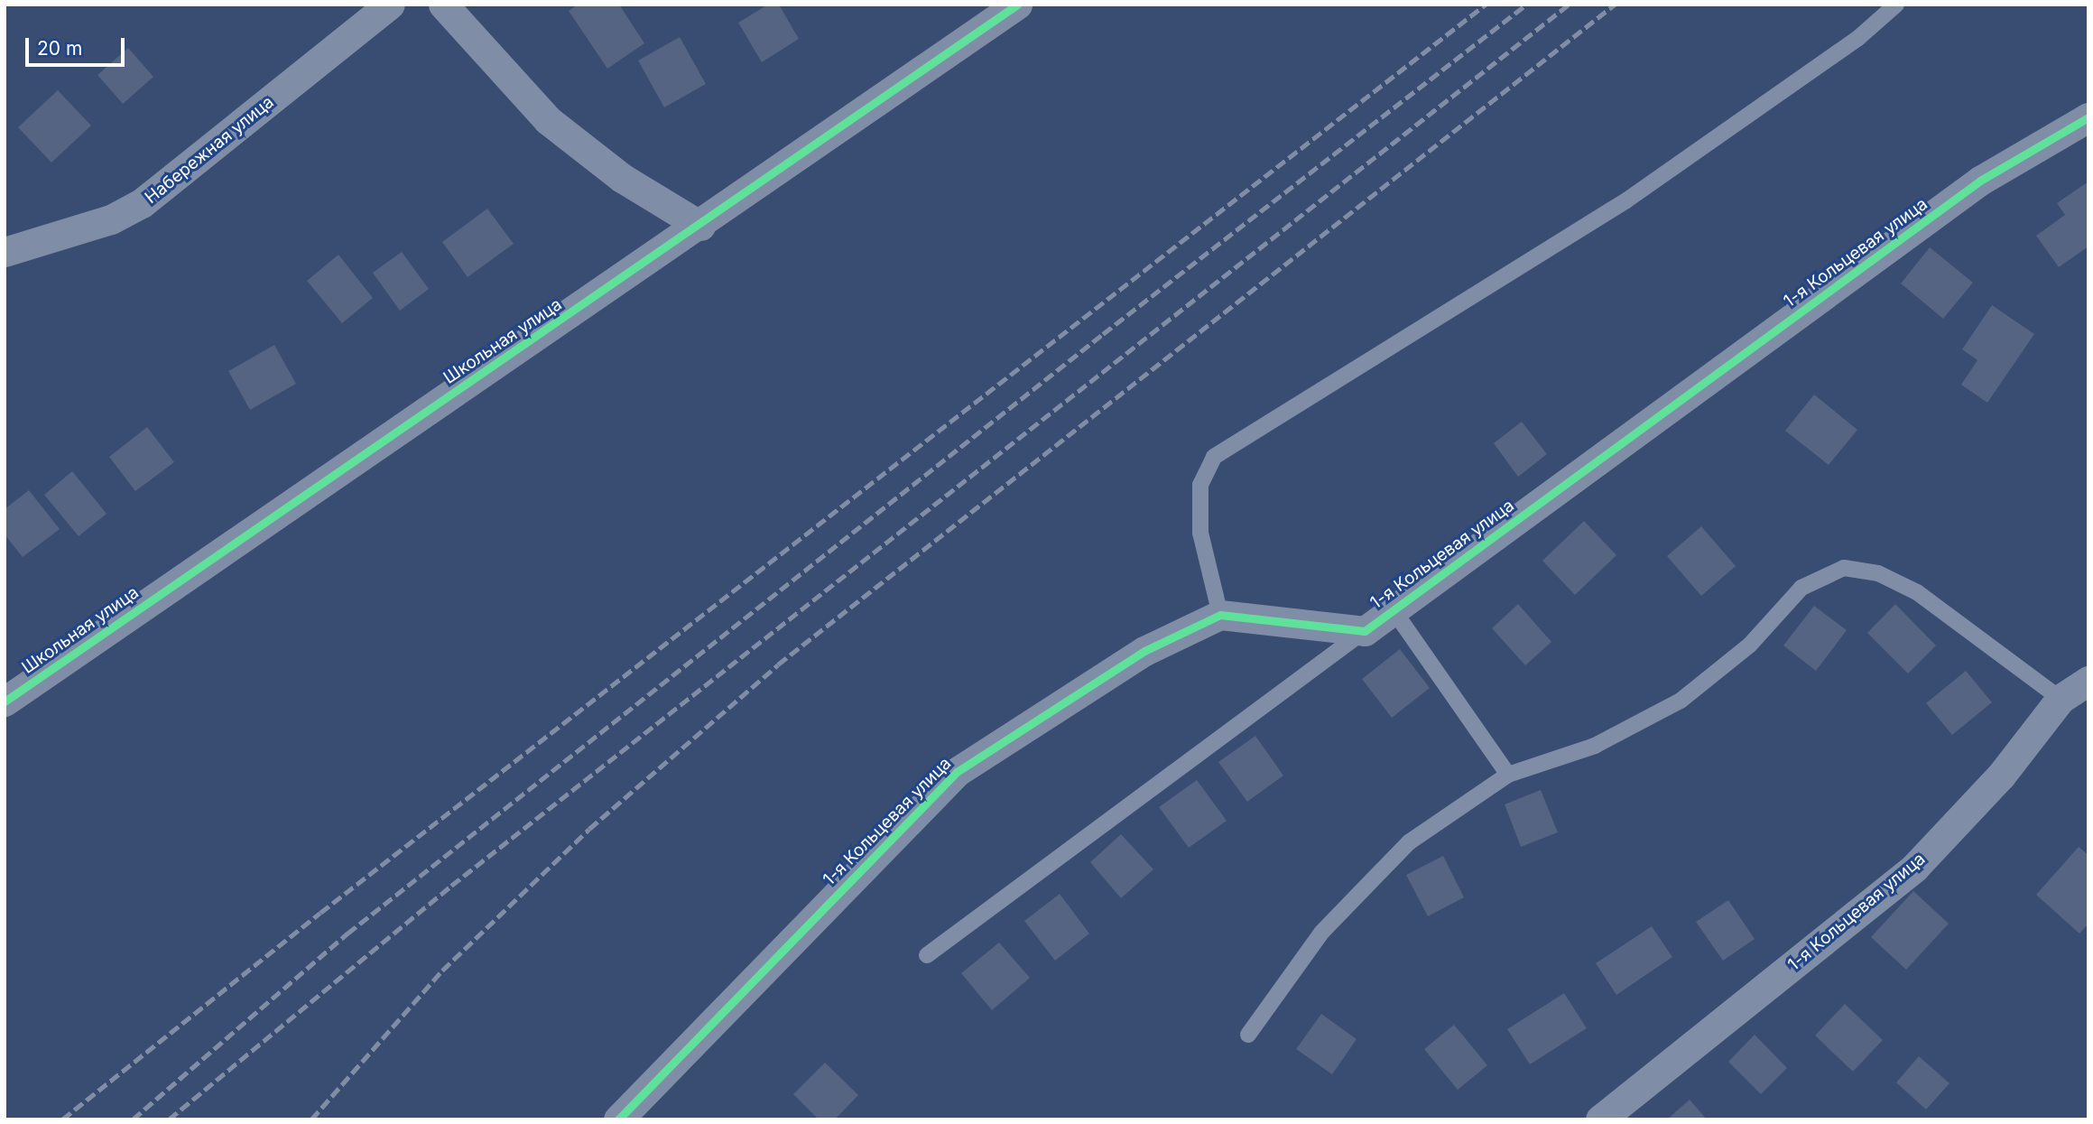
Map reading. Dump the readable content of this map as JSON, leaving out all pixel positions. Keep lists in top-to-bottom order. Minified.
{"streets":{"street":["Набережная улица","1-я Кольцевая улица","Школьная улица"]},"scale_bar":"20 m"}
